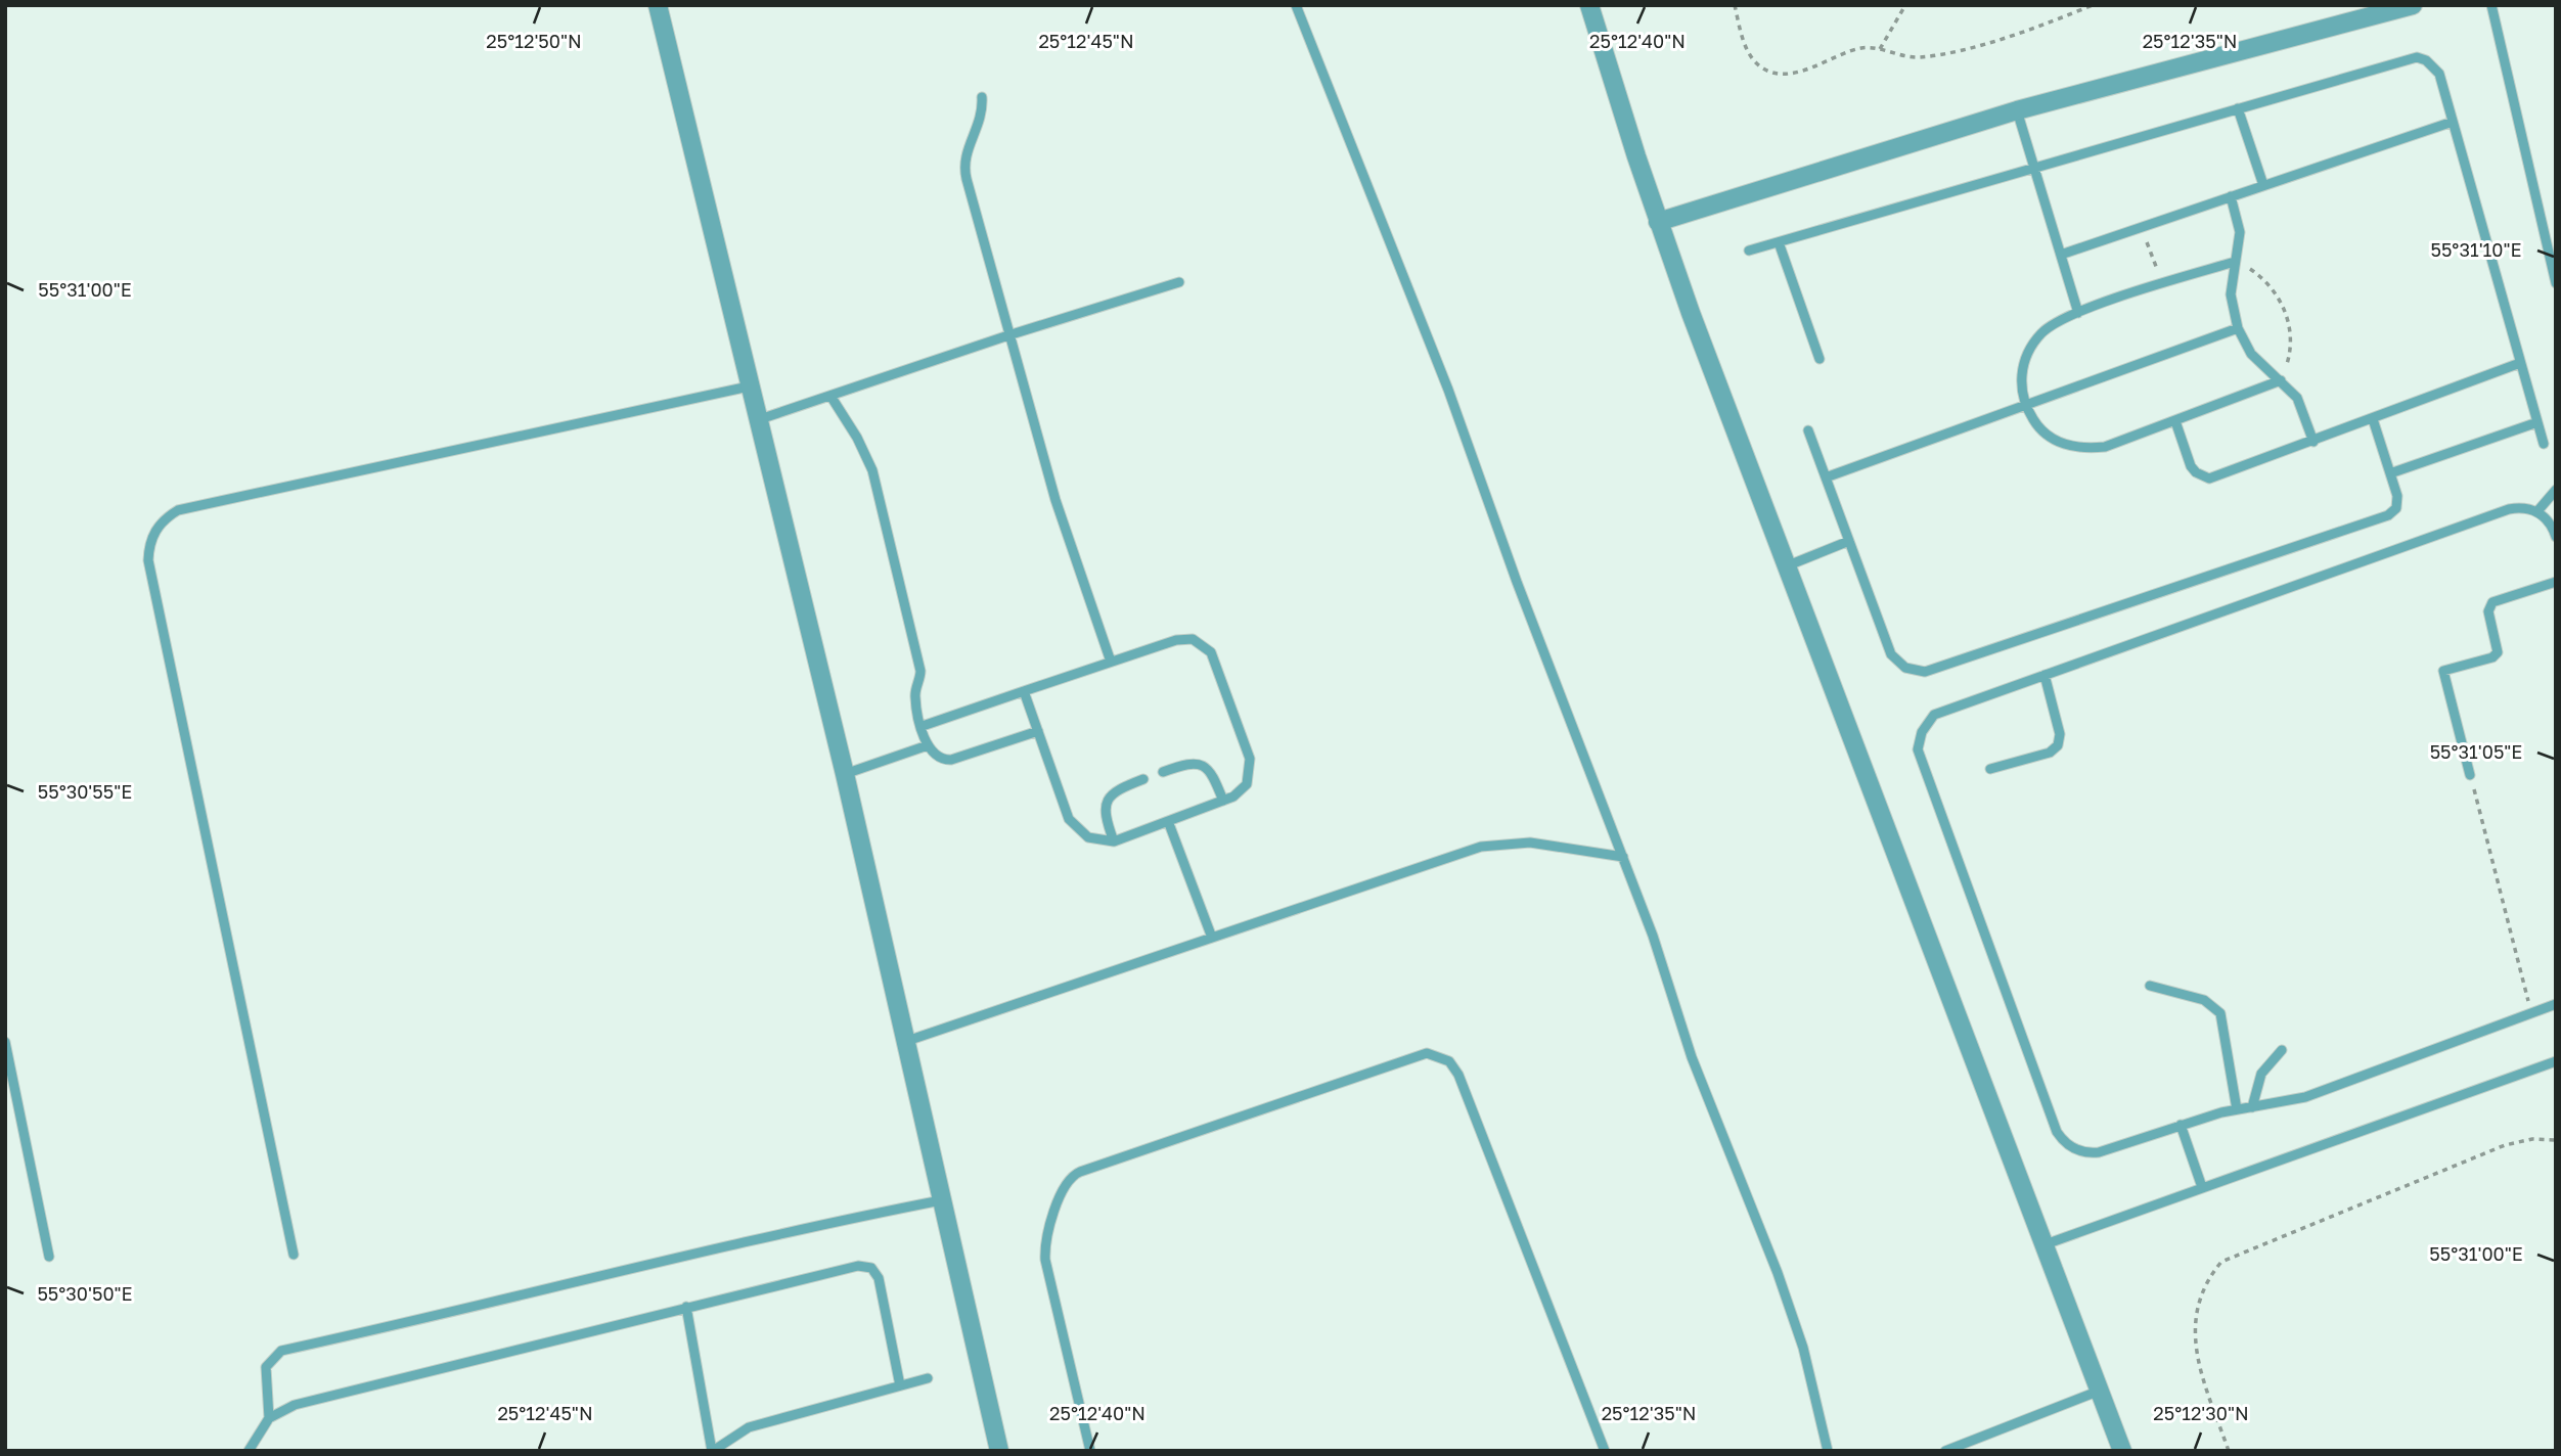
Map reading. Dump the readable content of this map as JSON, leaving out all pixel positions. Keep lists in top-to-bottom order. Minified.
{"coordinates":["25°12'50\"N","25°12'45\"N","25°12'40\"N","25°12'35\"N","55°31'10\"E","55°31'00\"E","55°31'05\"E","55°30'55\"E","55°30'50\"E","25°12'30\"N"]}
